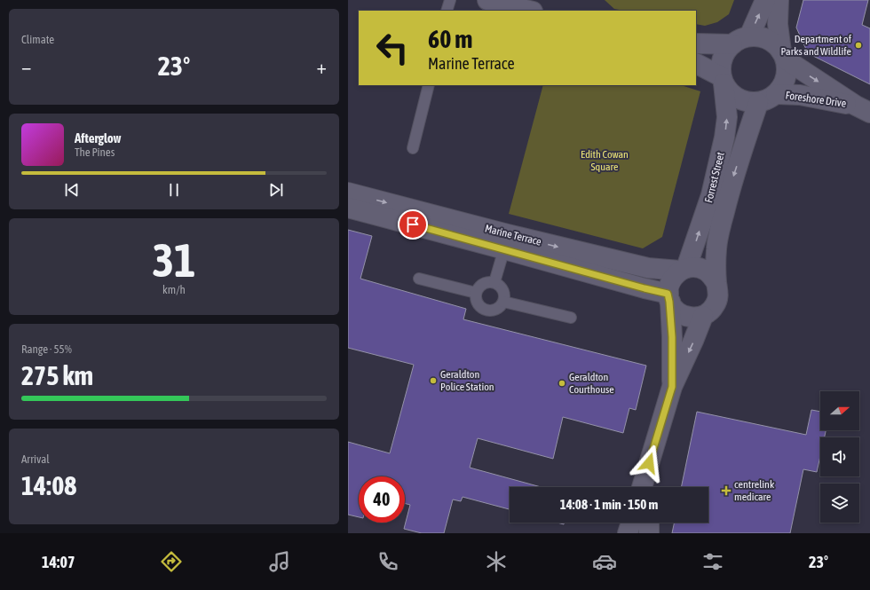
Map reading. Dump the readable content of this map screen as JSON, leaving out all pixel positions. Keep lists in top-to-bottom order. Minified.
{"streets":{"street":["Foreshore Drive","Forrest Street","Marine Terrace"]},"crossings":[["Foreshore Drive","Forrest Street"],["Forrest Street","Marine Terrace"]],"parks":["Edith Cowan Square"],"places":{"other":["Department of Parks and Wildlife","Geraldton Police Station","Geraldton Courthouse"],"health":["centrelink medicare"]},"north":"right","page":{"tile":["Climate",["31","km/h"],["Range · 55%","275 km"],["Arrival","14:08"]],"turn":["60 m","Marine Terrace"],"heat":["−","23°","+"],"song":["Afterglow","The Pines"],"limit":"40","trip":"14:08 · 1 min · 150 m","tabs":["14:07","23°"]}}
